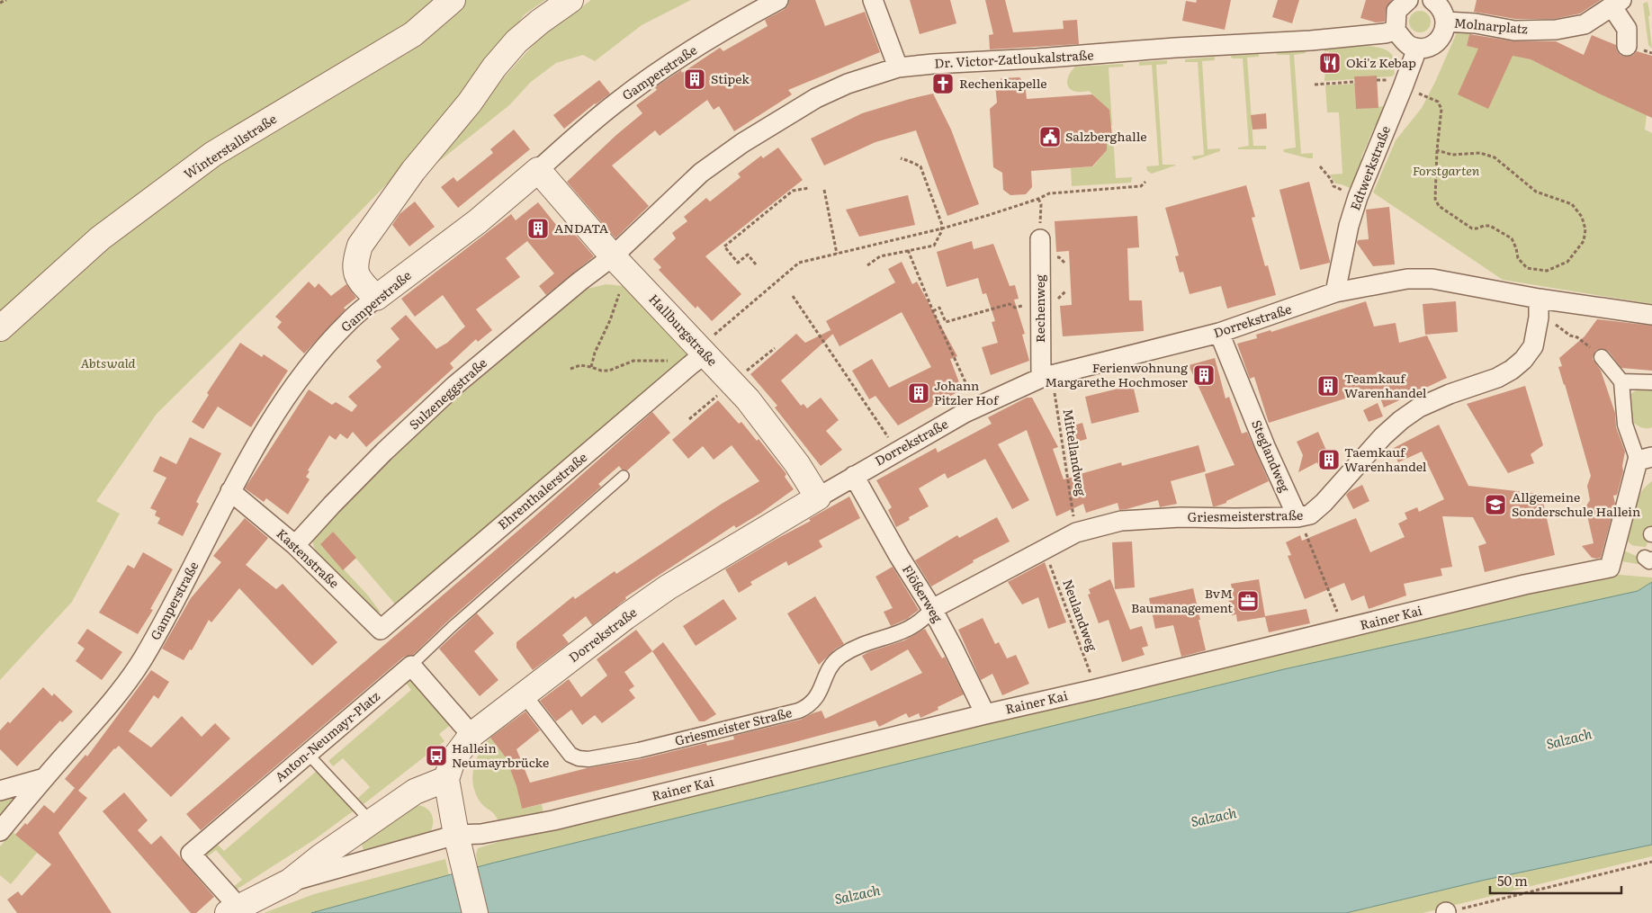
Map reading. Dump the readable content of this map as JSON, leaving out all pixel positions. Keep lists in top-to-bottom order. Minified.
{"streets":{"street":["Molnarplatz","Dr. Victor-Zatloukalstraße","Gamperstraße","Winterstallstraße","Edtwerkstraße","Rechenweg","Dorrekstraße","Hallburgstraße","Sulzeneggstraße","Steglandweg","Ehrenthalerstraße","Griesmeisterstraße","Kastenstraße","Flößerweg","Rainer Kai","Griesmeister Straße","Anton-Neumayr-Platz"],"path":["Mittellandweg","Neulandweg"]},"crossings":[["Dr. Victor-Zatloukalstraße","Hallburgstraße"],["Dr. Victor-Zatloukalstraße","Sulzeneggstraße"],["Gamperstraße","Hallburgstraße"],["Gamperstraße","Kastenstraße"],["Edtwerkstraße","Dorrekstraße"],["Rechenweg","Dorrekstraße"],["Rechenweg","Mittellandweg"],["Dorrekstraße","Hallburgstraße"],["Dorrekstraße","Mittellandweg"],["Dorrekstraße","Steglandweg"],["Dorrekstraße","Flößerweg"],["Dorrekstraße","Griesmeister Straße"],["Hallburgstraße","Sulzeneggstraße"],["Hallburgstraße","Ehrenthalerstraße"],["Sulzeneggstraße","Kastenstraße"],["Mittellandweg","Griesmeisterstraße"],["Steglandweg","Griesmeisterstraße"],["Ehrenthalerstraße","Kastenstraße"],["Griesmeisterstraße","Flößerweg"],["Griesmeisterstraße","Neulandweg"],["Griesmeisterstraße","Griesmeister Straße"],["Flößerweg","Rainer Kai"],["Flößerweg","Griesmeister Straße"],["Neulandweg","Rainer Kai"]],"water":["Salzach"],"parks":["Forstgarten","Abtswald"],"places":{"restaurant":["Oki'z Kebap"],"building":["Stipek","ANDATA","Ferienwohnung Margarethe Hochmoser","Teamkauf Warenhandel","Johann Pitzler Hof","Taemkauf Warenhandel"],"church":["Rechenkapelle"],"public building":["Salzberghalle"],"school or university":["Allgemeine Sonderschule Hallein"],"office":["BvM Baumanagement"],"bus stop":["Hallein Neumayrbrücke"]},"scale_bar":"50 m"}
